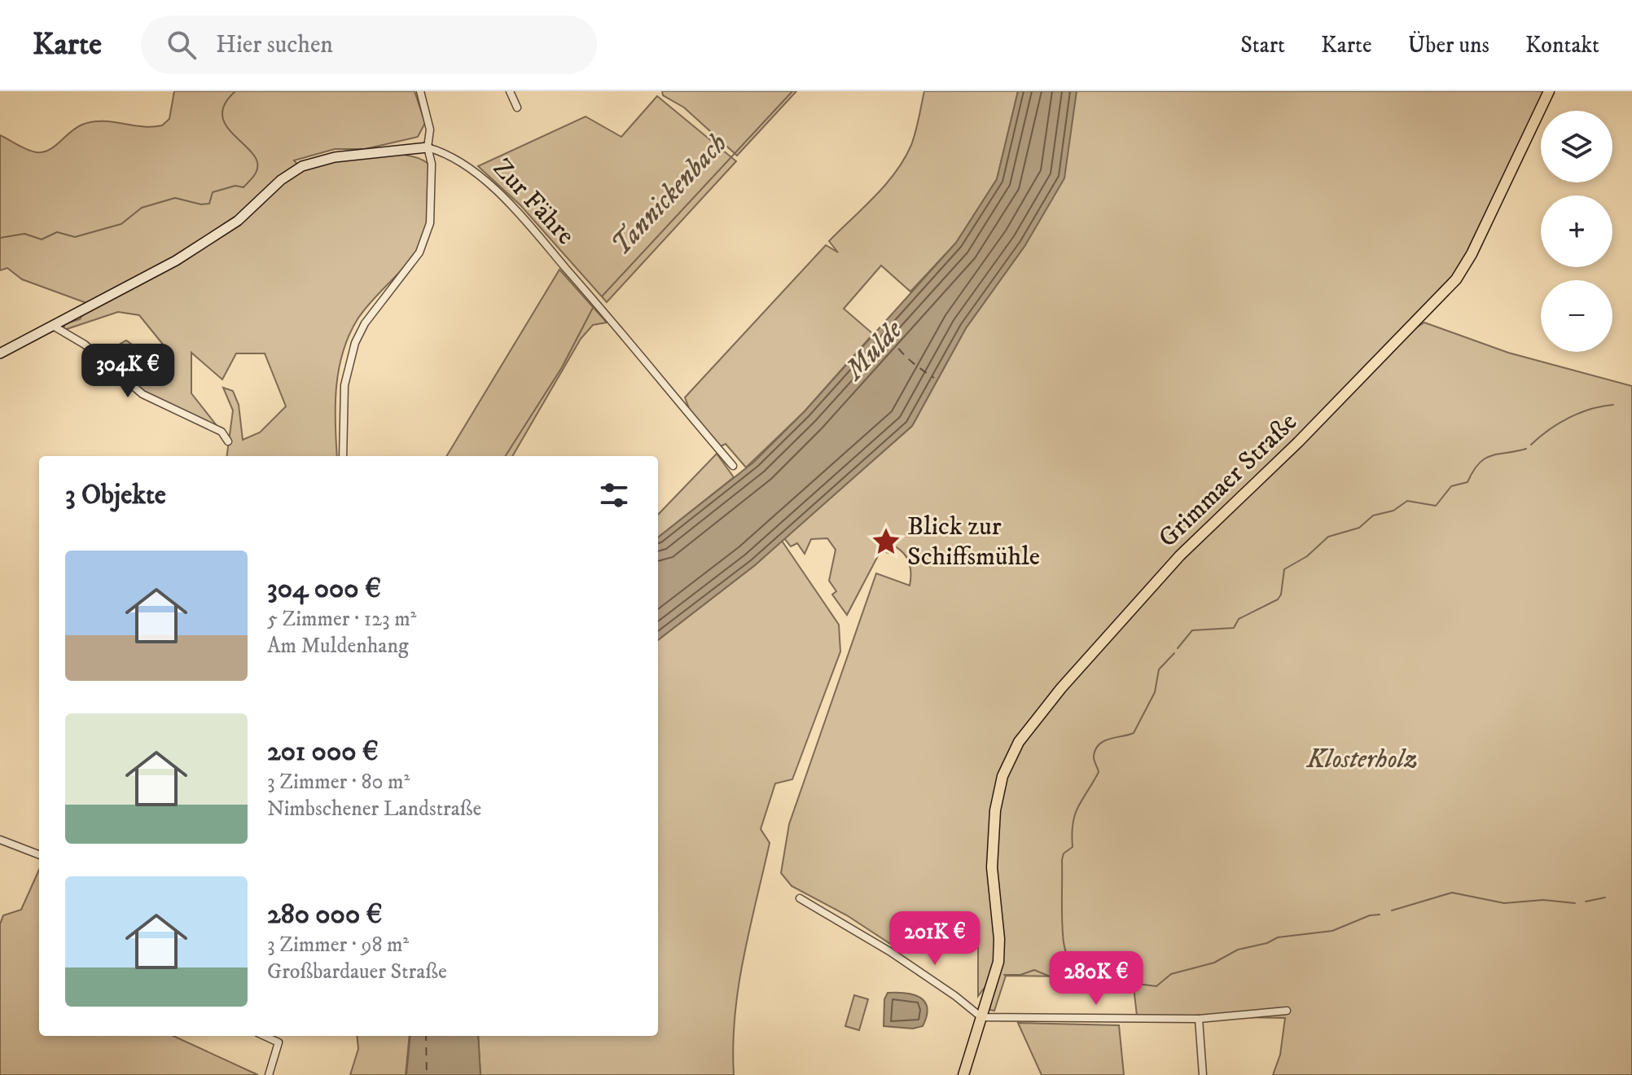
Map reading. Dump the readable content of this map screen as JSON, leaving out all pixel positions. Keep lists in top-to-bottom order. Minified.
{"streets":{"main road":["Grimmaer Straße"],"street":["Zur Fähre"]},"water":["Tannickenbach","Mulde"],"parks":["Klosterholz"],"places":{"place":["Blick zur Schiffsmühle"]},"page":{"header":"Karte","search":"Hier suchen","nav":["Start","Karte","Über uns","Kontakt"],"map_buttons":["+","−"],"price":["304K €","201K €","280K €"],"heading":"3 Objekte","list":[{"name":"304 000 €","note":"5 Zimmer · 123 m² · Am Muldenhang"},{"name":"201 000 €","note":"3 Zimmer · 80 m² · Nimbschener Landstraße"},{"name":"280 000 €","note":"3 Zimmer · 98 m² · Großbardauer Straße"}]}}
